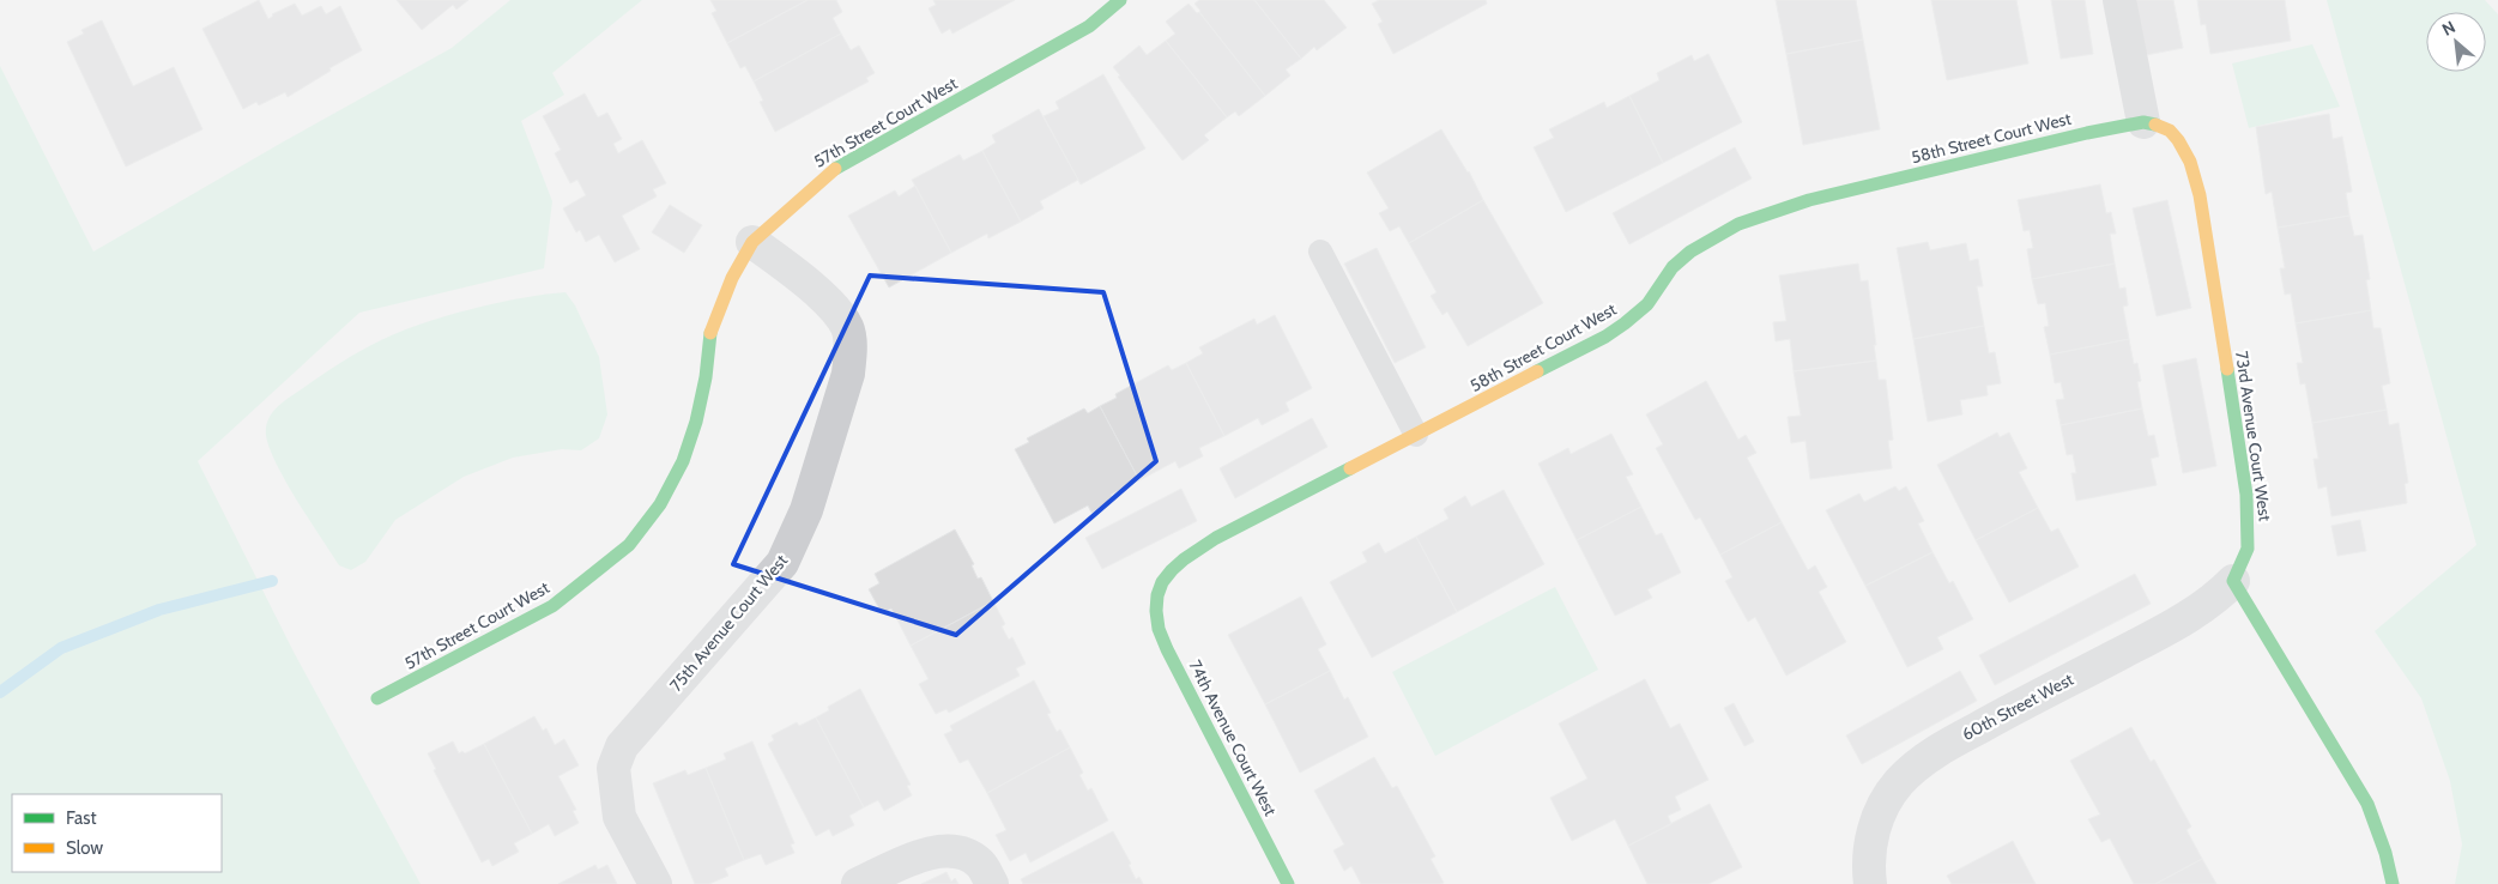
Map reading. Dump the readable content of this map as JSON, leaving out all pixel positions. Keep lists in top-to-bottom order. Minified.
{"streets":{"street":["57th Street Court West","58th Street Court West","73rd Avenue Court West","75th Avenue Court West","60th Street West","74th Avenue Court West"]},"crossings":[["57th Street Court West","75th Avenue Court West"],["58th Street Court West","73rd Avenue Court West"],["58th Street Court West","74th Avenue Court West"],["73rd Avenue Court West","60th Street West"]],"legend":["Fast","Slow"],"north":"top left"}
